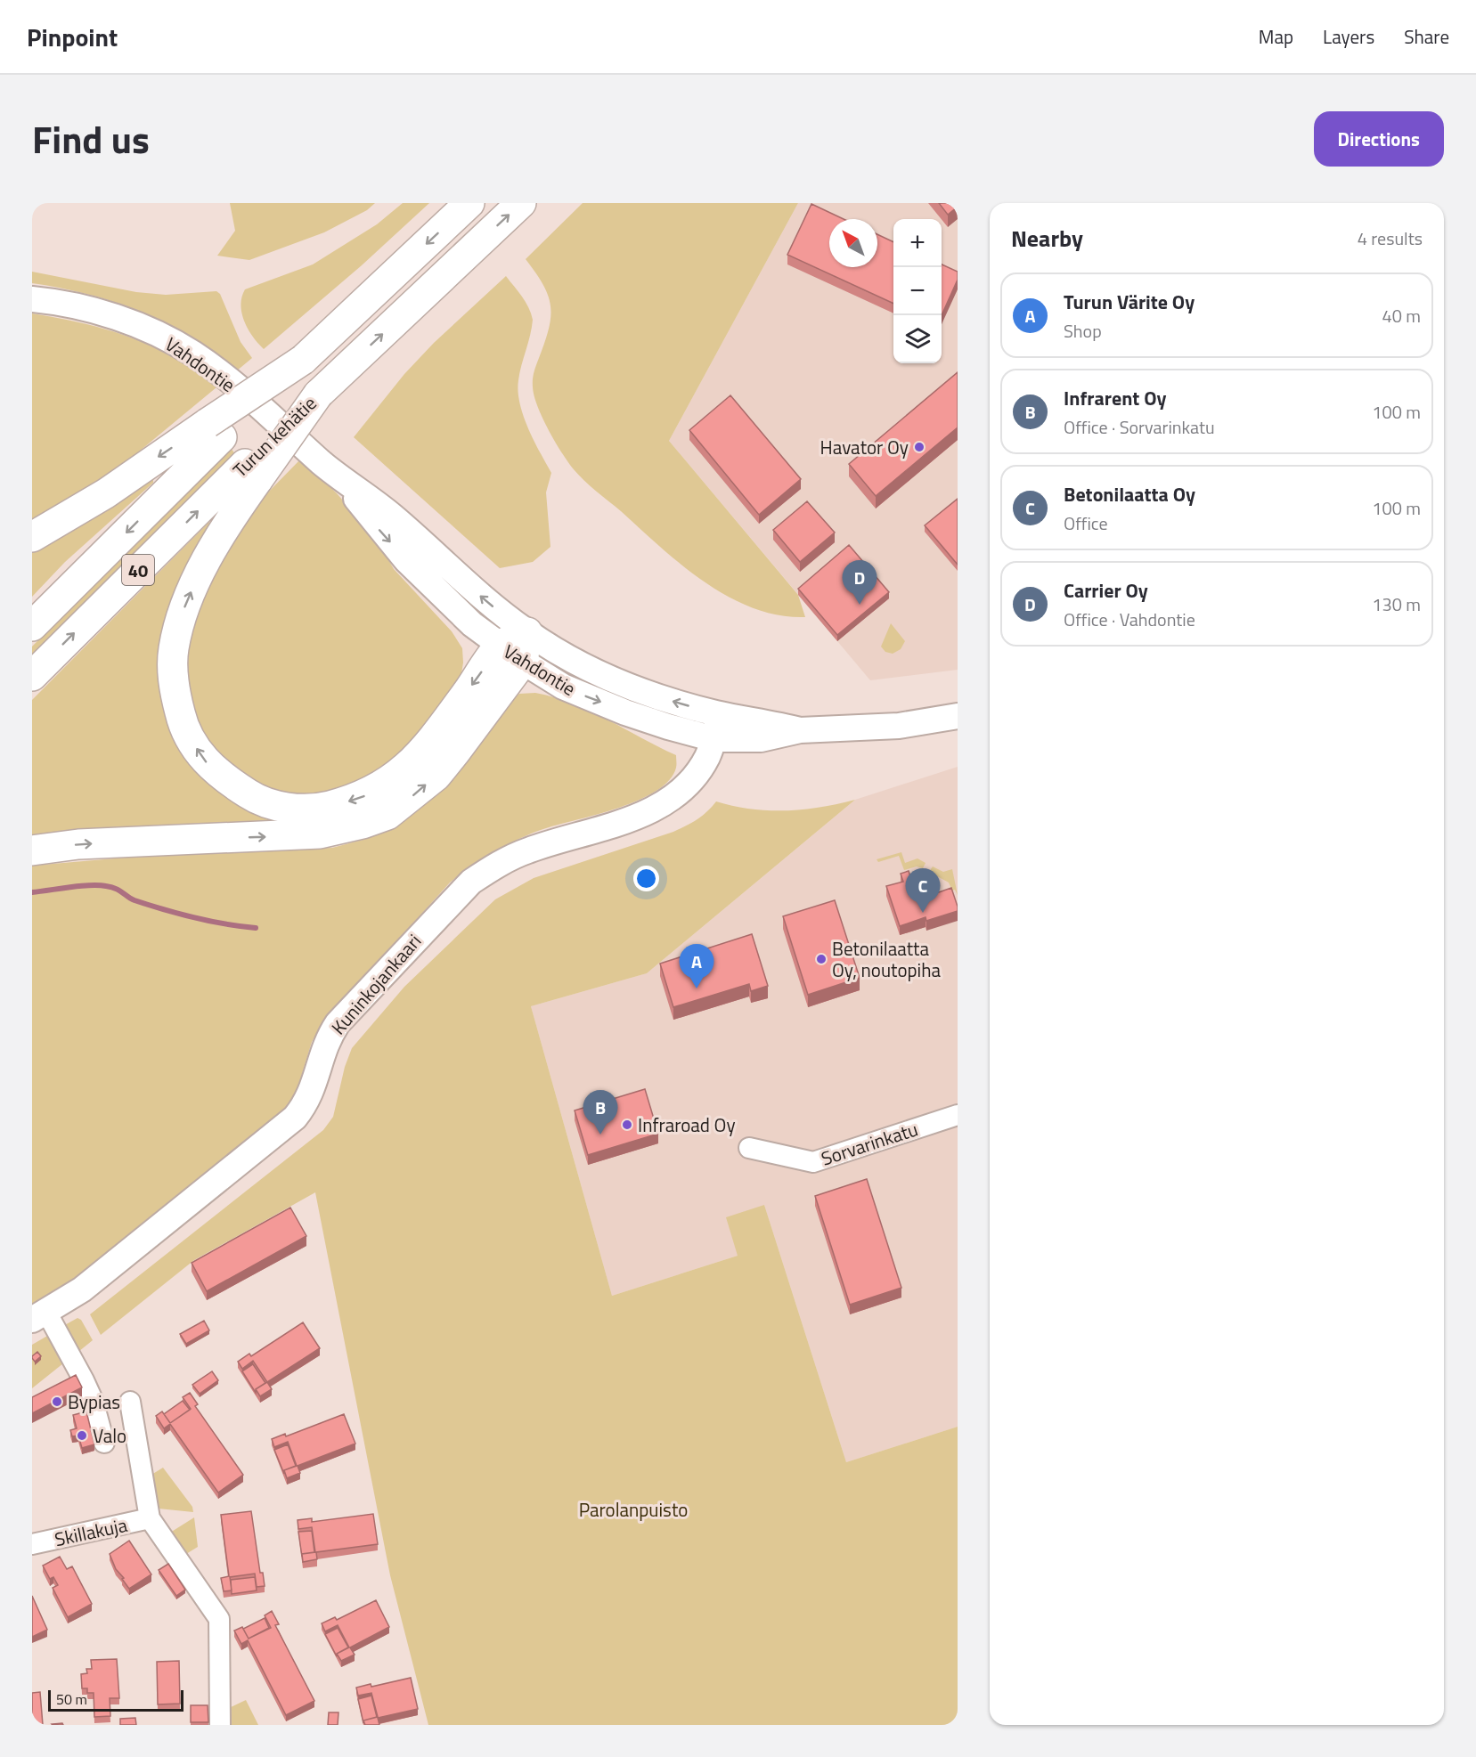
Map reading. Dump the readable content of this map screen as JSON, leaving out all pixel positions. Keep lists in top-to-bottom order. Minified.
{"streets":{"highway":["Turun kehätie","40"],"street":["Vahdontie","Kuninkojankaari","Sorvarinkatu","Skillakuja"]},"crossings":[["Vahdontie","Kuninkojankaari"]],"parks":["Parolanpuisto"],"places":["Havator Oy","Betonilaatta Oy, noutopiha","Infraroad Oy","Bypias","Valo"],"scale_bar":"50 m","north":"top left","page":{"header":"Pinpoint","nav":["Map","Layers","Share"],"title":"Find us","buttons":"Directions","heading":["Nearby","4 results"],"map_buttons":["+","−"],"list":[{"mark":"A","name":"Turun Värite Oy","note":"Shop","value":"40 m"},{"mark":"B","name":"Infrarent Oy","note":"Office · Sorvarinkatu","value":"100 m"},{"mark":"C","name":"Betonilaatta Oy","note":"Office","value":"100 m"},{"mark":"D","name":"Carrier Oy","note":"Office · Vahdontie","value":"130 m"}],"pins":["D","C","A","B"],"scale":"50 m"}}
